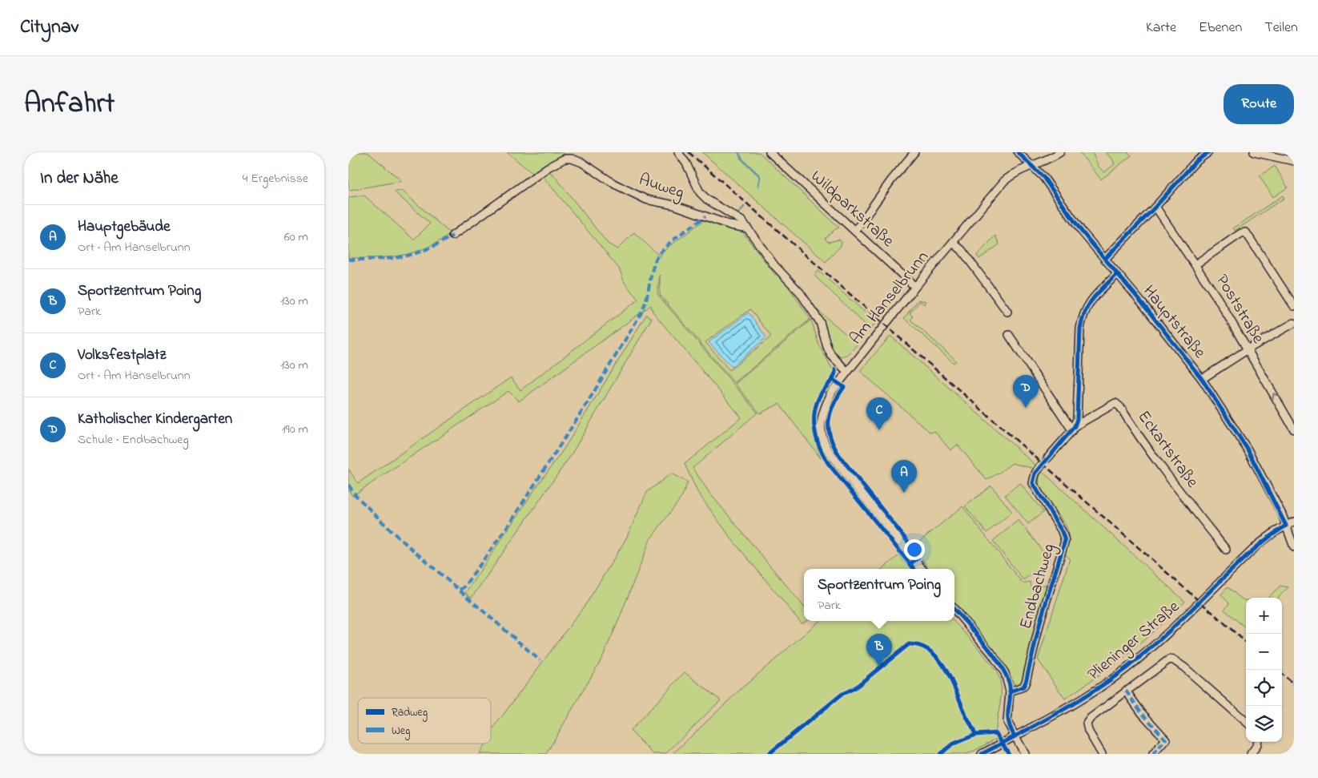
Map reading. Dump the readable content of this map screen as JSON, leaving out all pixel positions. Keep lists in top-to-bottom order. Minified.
{"streets":{"street":["Auweg","Wildparkstraße","Am Hanselbrunn","Poststraße","Hauptstraße","Eckartstraße","Endbachweg","Plieninger Straße"]},"crossings":[["Wildparkstraße","Am Hanselbrunn"],["Am Hanselbrunn","Hauptstraße"],["Hauptstraße","Plieninger Straße"]],"one_way":["Poststraße"],"legend":["Radweg","Weg"],"page":{"header":"Citynav","nav":["Karte","Ebenen","Teilen"],"title":"Anfahrt","buttons":"Route","heading":["In der Nähe","4 Ergebnisse"],"list":[{"mark":"A","name":"Hauptgebäude","note":"Ort · Am Hanselbrunn","value":"60 m"},{"mark":"B","name":"Sportzentrum Poing","note":"Park","value":"130 m"},{"mark":"C","name":"Volksfestplatz","note":"Ort · Am Hanselbrunn","value":"130 m"},{"mark":"D","name":"Katholischer Kindergarten","note":"Schule · Endbachweg","value":"190 m"}],"pins":["D","C","A","B"],"popup":["Sportzentrum Poing","Park"],"map_buttons":["+","−"]}}
